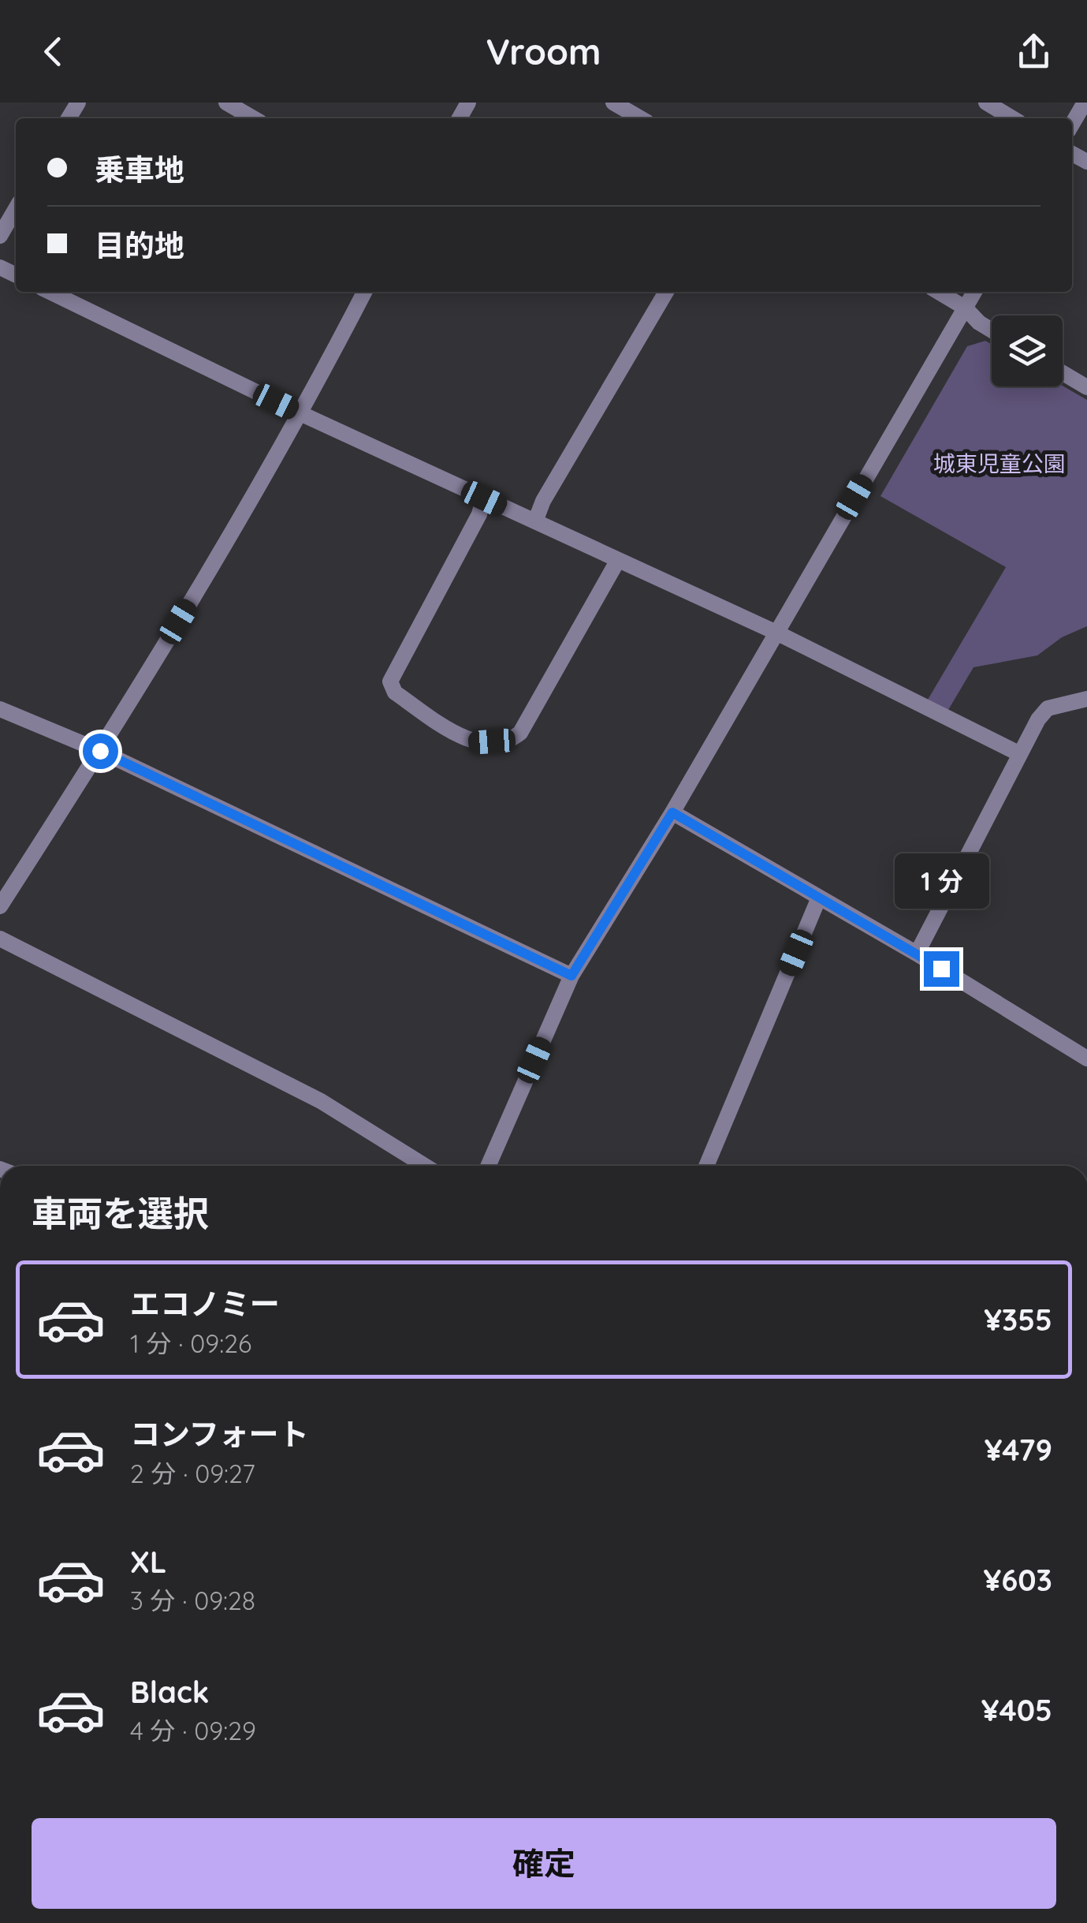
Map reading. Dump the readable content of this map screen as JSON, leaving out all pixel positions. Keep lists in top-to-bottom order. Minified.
{"parks":["城東児童公園"],"page":{"header":"Vroom","banner":["乗車地","目的地"],"bubble":"1 分","heading":"車両を選択","list":[{"name":"エコノミー","note":"1 分 · 09:26","value":"¥355"},{"name":"コンフォート","note":"2 分 · 09:27","value":"¥479"},{"name":"XL","note":"3 分 · 09:28","value":"¥603"},{"name":"Black","note":"4 分 · 09:29","value":"¥405"}],"buttons":"確定"}}
